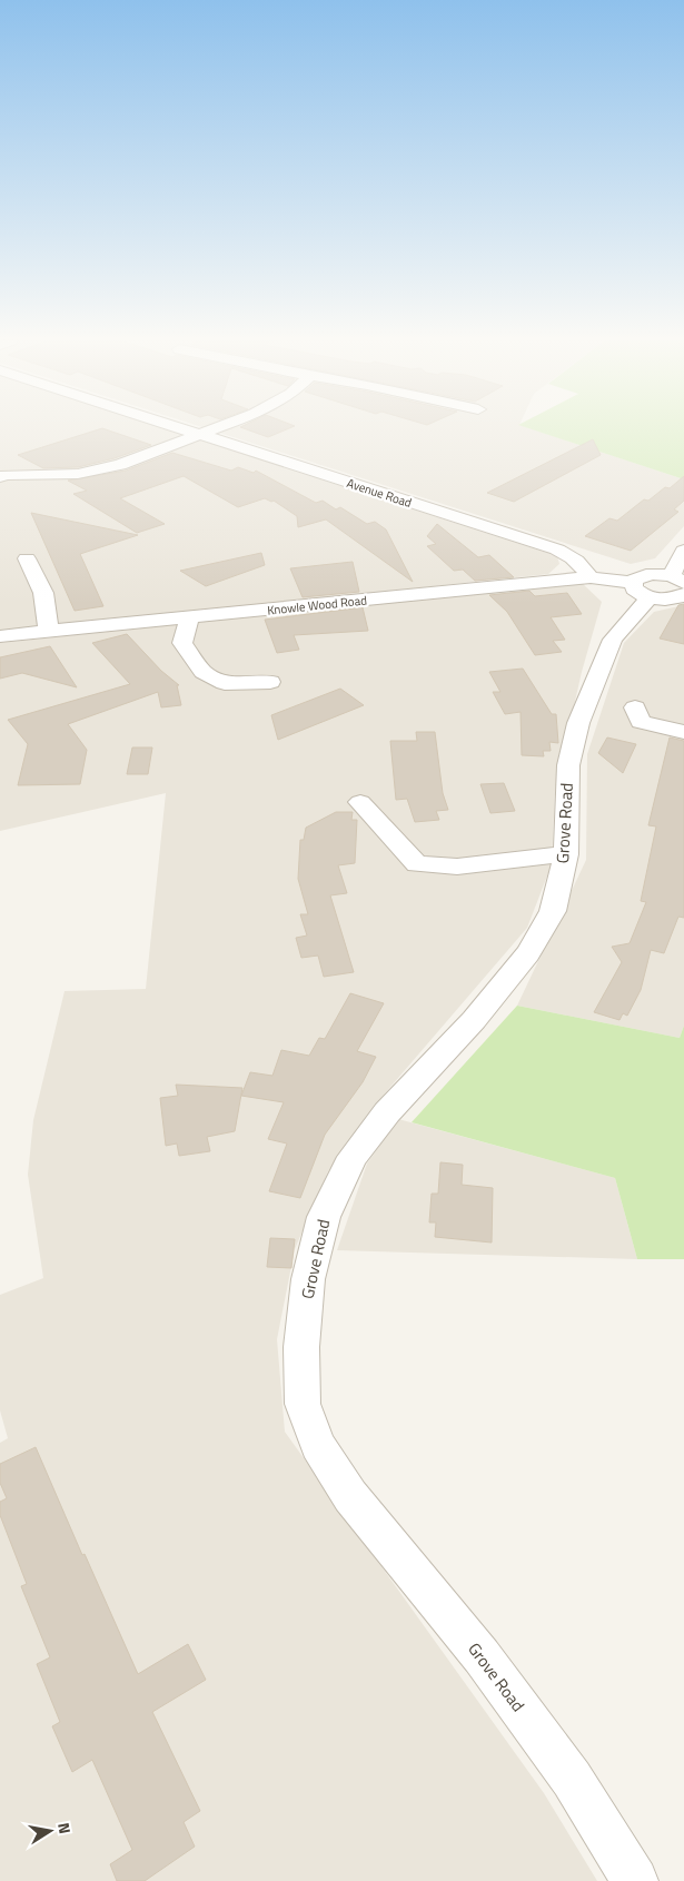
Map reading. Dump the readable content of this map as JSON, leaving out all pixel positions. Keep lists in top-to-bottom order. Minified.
{"streets":{"street":["Avenue Road","Knowle Wood Road","Grove Road"]},"crossings":[["Avenue Road","Knowle Wood Road"],["Knowle Wood Road","Grove Road"]],"north":"right"}
